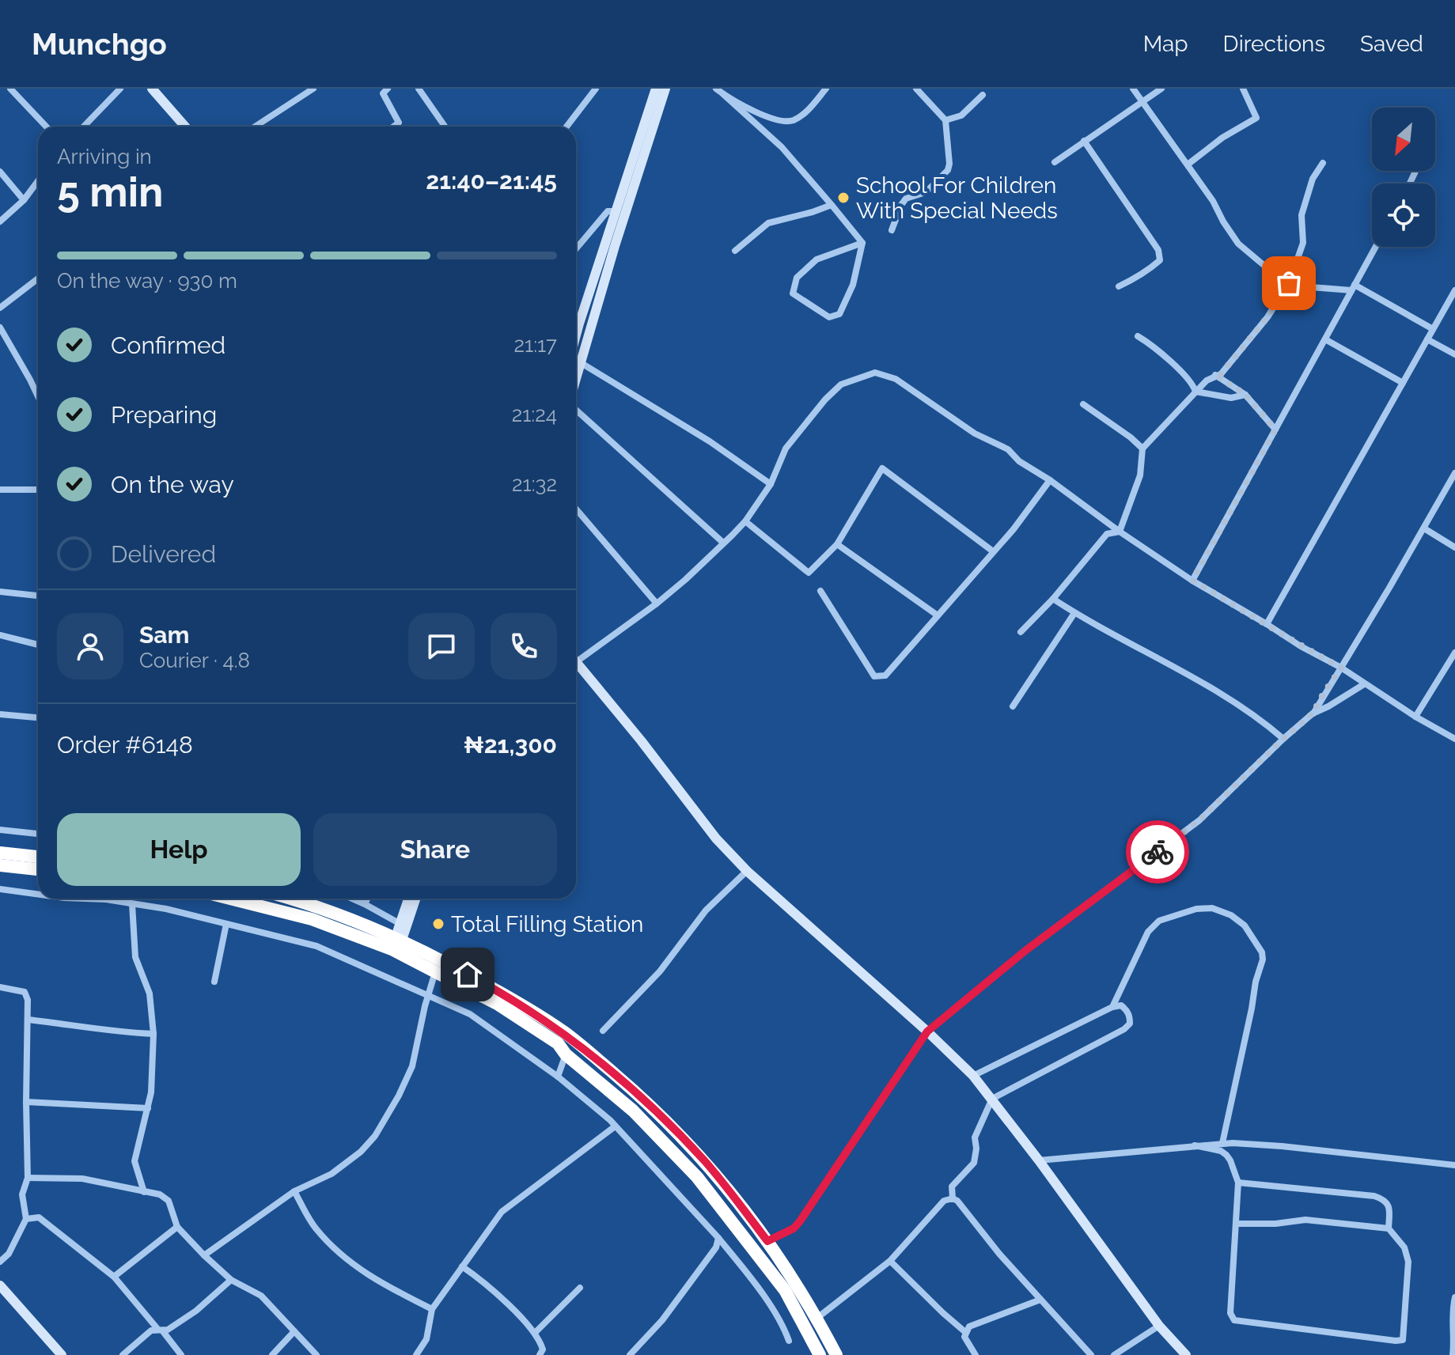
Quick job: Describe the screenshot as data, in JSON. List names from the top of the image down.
{
  "places": ["School For Children With Special Needs", "Total Filling Station"],
  "north": "bottom left",
  "page": {
    "header": "Munchgo",
    "nav": ["Map", "Directions", "Saved"],
    "heading": ["5 min", "Arriving in", "21:40–21:45"],
    "panel": [
      "Sam",
      "Courier · 4.8",
      "Order #6148",
      "₦21,300"
    ],
    "bar": "On the way · 930 m",
    "list": [
      ["Confirmed", "21:17"],
      ["Preparing", "21:24"],
      ["On the way", "21:32"],
      "Delivered"
    ],
    "buttons": ["Help", "Share"]
  }
}
